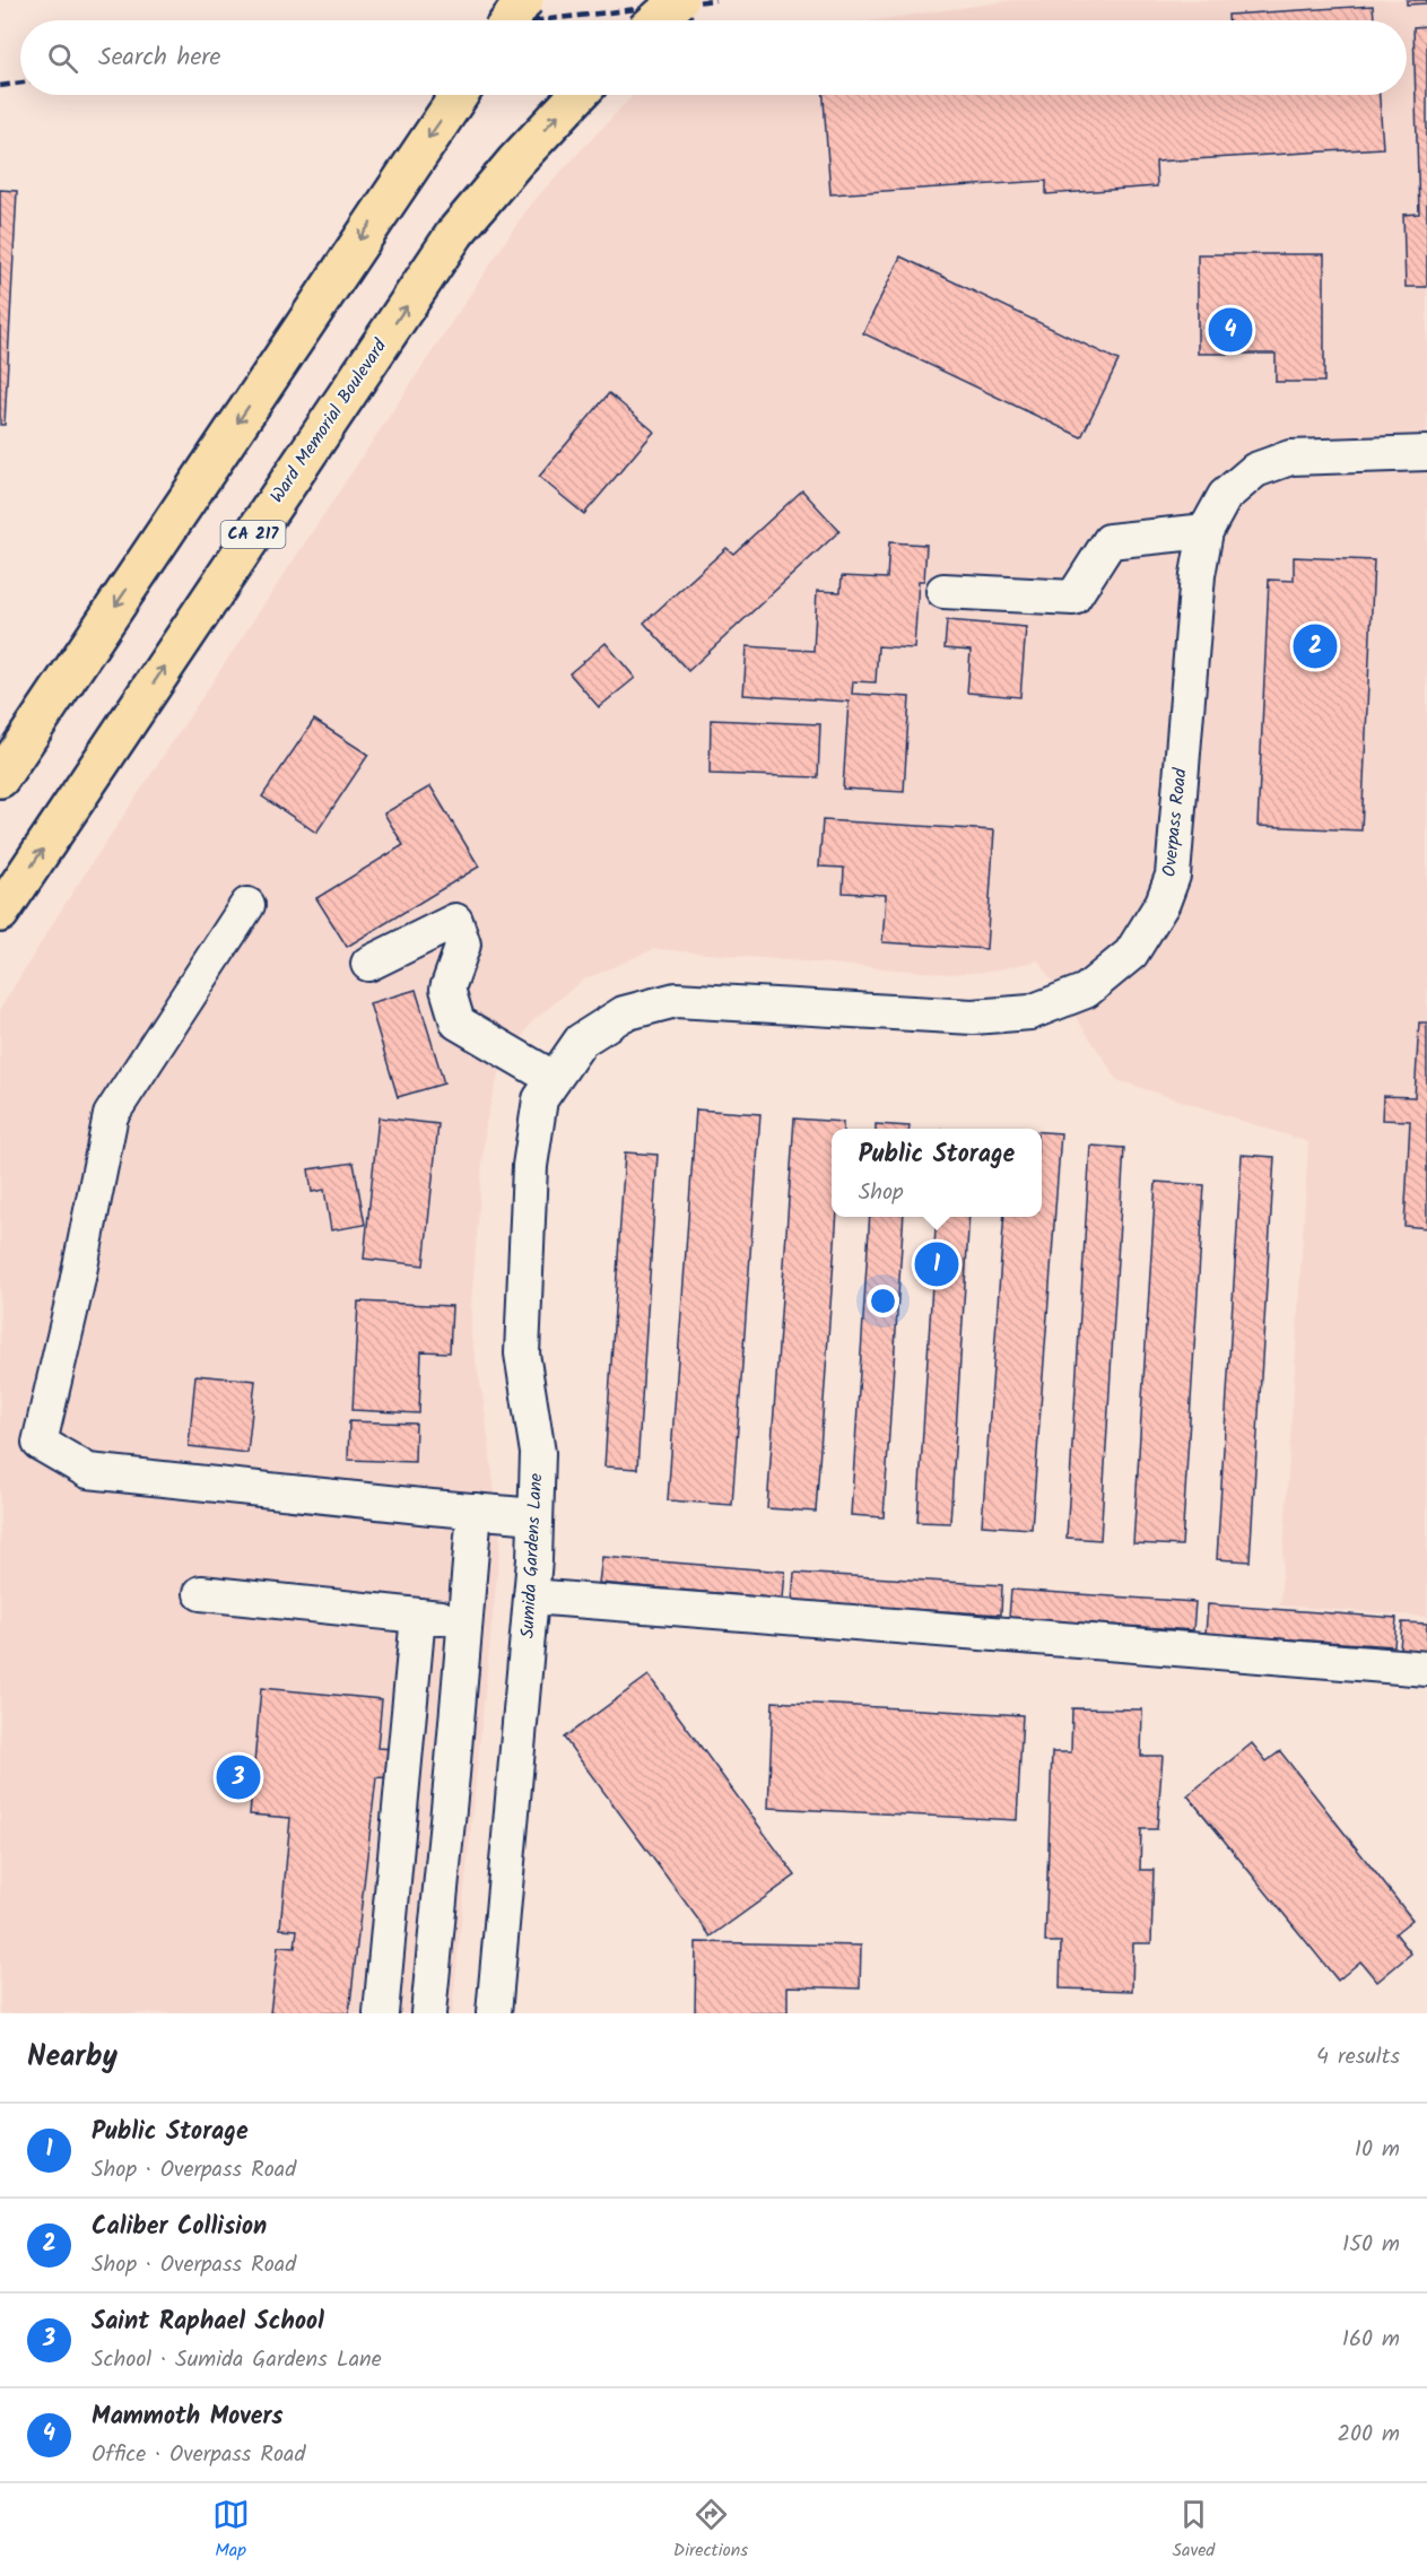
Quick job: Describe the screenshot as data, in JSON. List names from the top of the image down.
{
  "streets": {
    "highway": ["Ward Memorial Boulevard", "CA 217"],
    "street": ["Overpass Road", "Sumida Gardens Lane"]
  },
  "crossings": [
    ["Overpass Road", "Sumida Gardens Lane"]
  ],
  "page": {
    "search": "Search here",
    "pins": [
      "4",
      "2",
      "1",
      "3"
    ],
    "popup": ["Public Storage", "Shop"],
    "heading": ["Nearby", "4 results"],
    "list": [
      {
        "mark": "1",
        "name": "Public Storage",
        "note": "Shop · Overpass Road",
        "value": "10 m"
      },
      {
        "mark": "2",
        "name": "Caliber Collision",
        "note": "Shop · Overpass Road",
        "value": "150 m"
      },
      {
        "mark": "3",
        "name": "Saint Raphael School",
        "note": "School · Sumida Gardens Lane",
        "value": "160 m"
      },
      {
        "mark": "4",
        "name": "Mammoth Movers",
        "note": "Office · Overpass Road",
        "value": "200 m"
      }
    ],
    "nav": ["Map", "Directions", "Saved"]
  }
}
